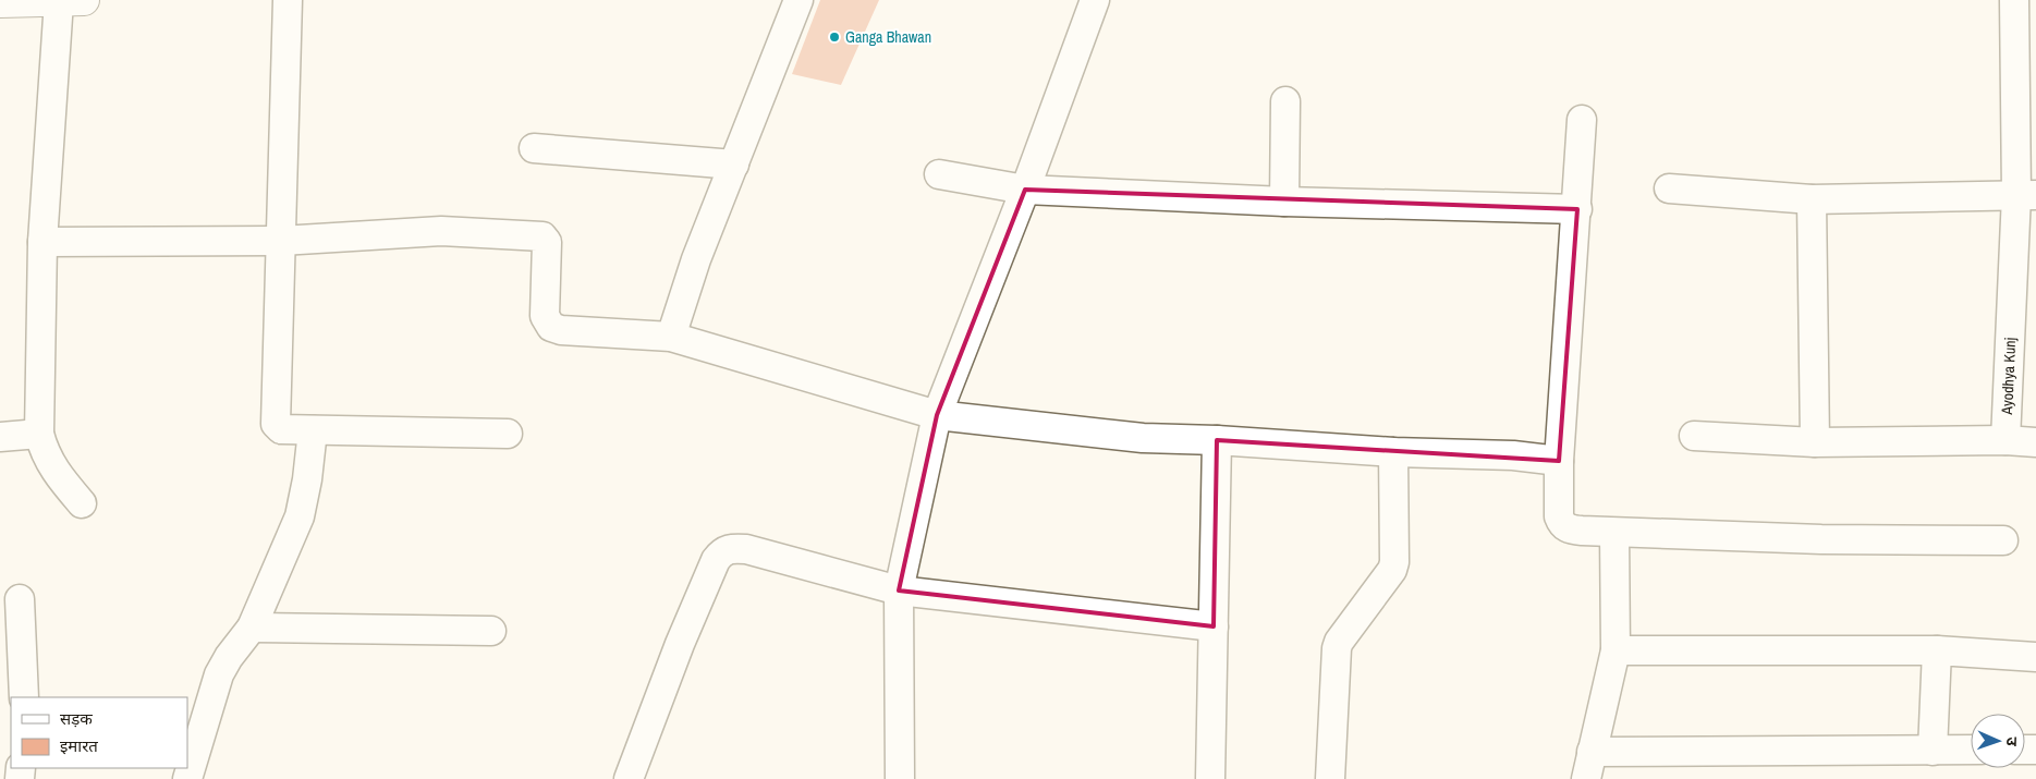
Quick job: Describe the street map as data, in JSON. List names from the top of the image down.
{
  "streets": {
    "street": ["Ayodhya Kunj"]
  },
  "places": ["Ganga Bhawan"],
  "legend": ["सड़क", "इमारत"],
  "north": "right"
}
